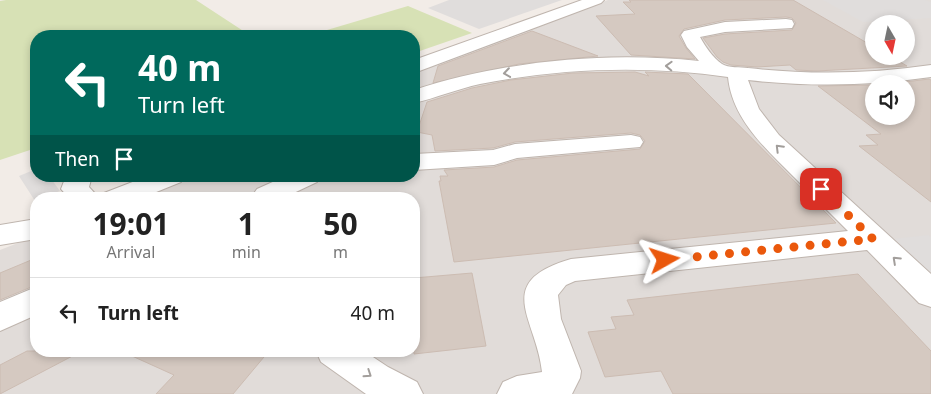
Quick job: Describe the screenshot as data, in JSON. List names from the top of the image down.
{
  "north": "bottom",
  "page": {
    "turn": ["40 m", "Turn left"],
    "then": "Then",
    "eta": [
      "19:01",
      "Arrival",
      "1",
      "min",
      "50",
      "m"
    ],
    "list": [
      {
        "name": "Turn left",
        "value": "40 m"
      }
    ]
  }
}
